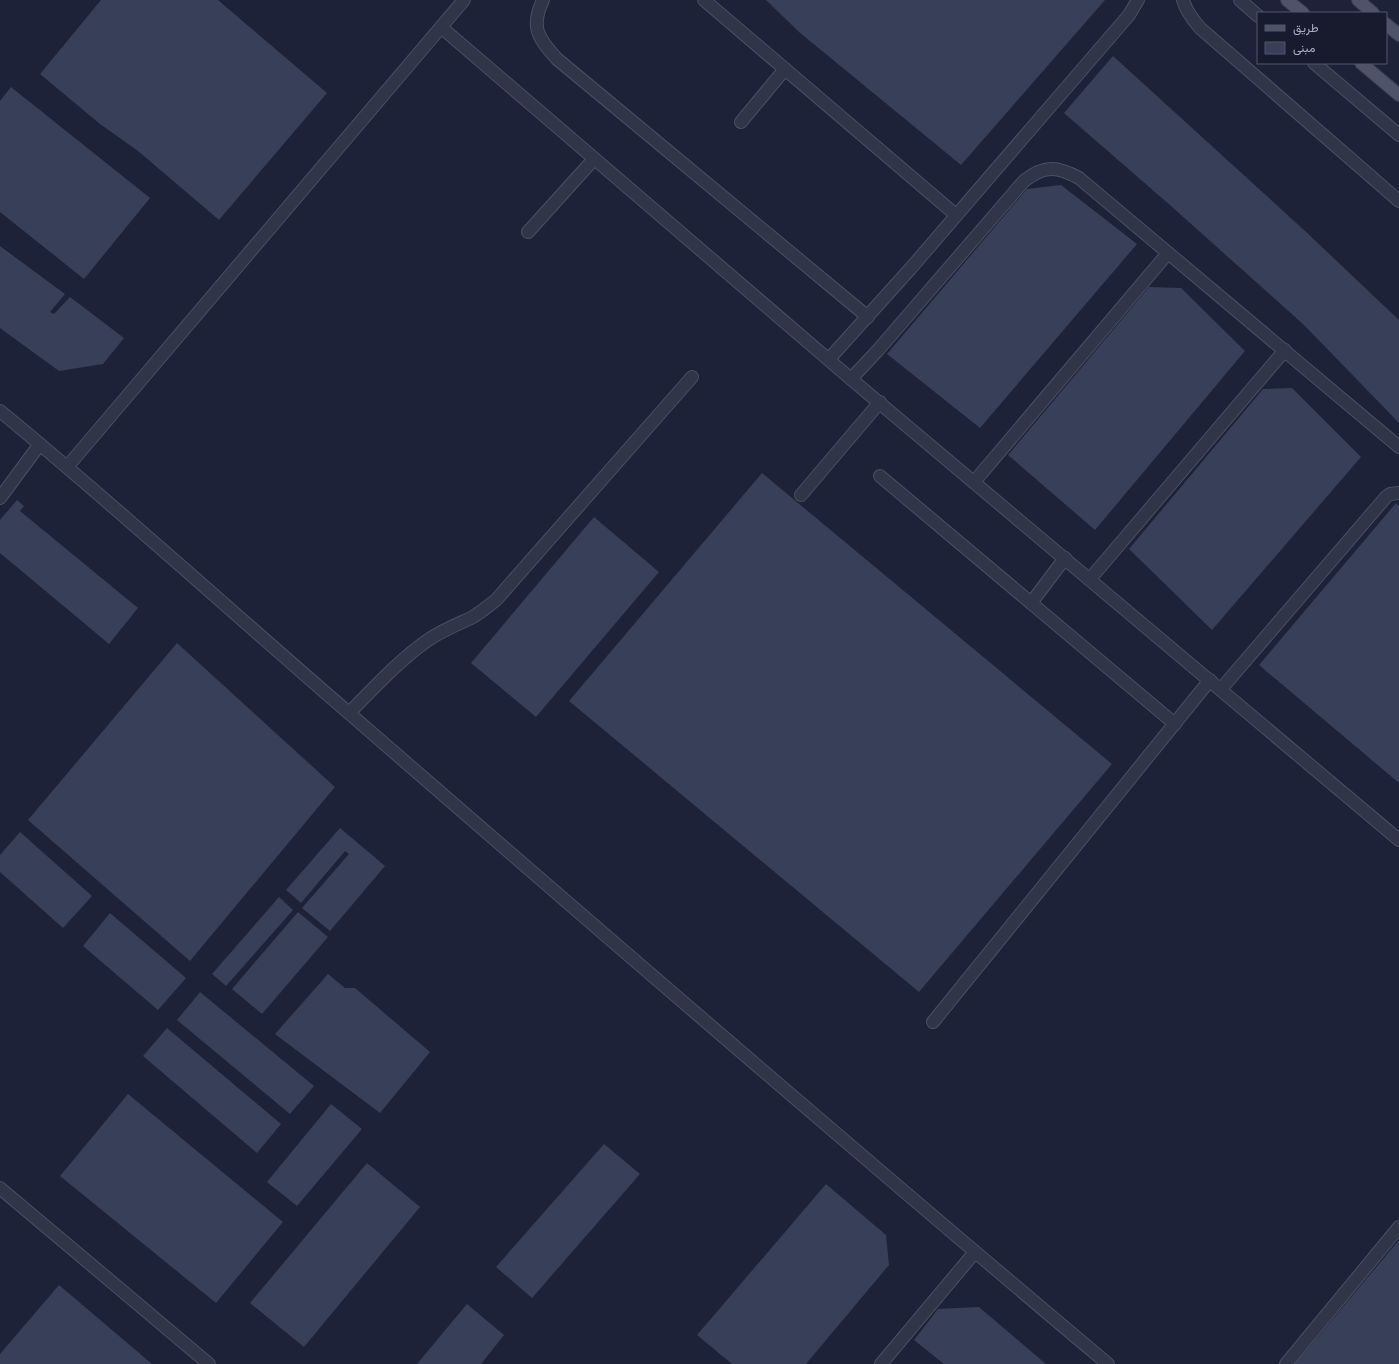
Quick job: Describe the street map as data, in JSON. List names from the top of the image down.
{
  "legend": ["طريق", "مبنى"]
}
